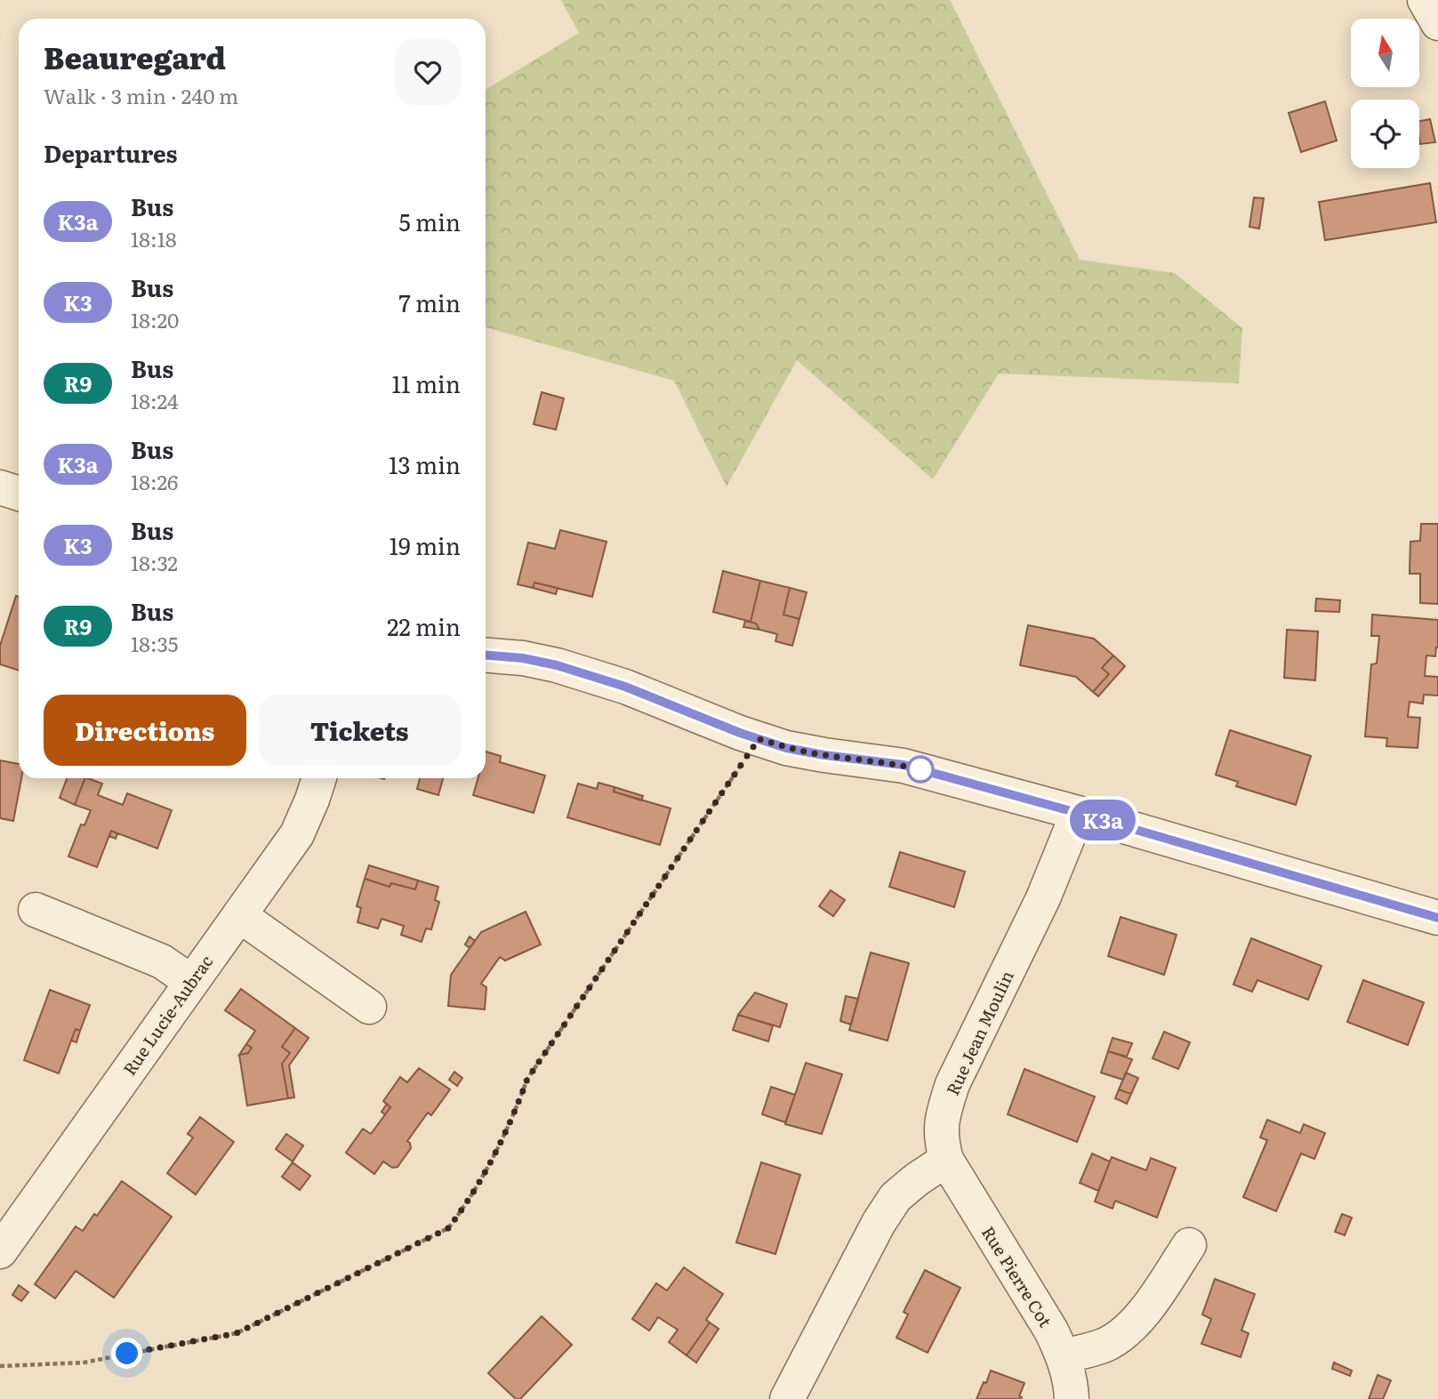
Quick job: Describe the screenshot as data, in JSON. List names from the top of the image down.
{
  "streets": {
    "street": ["Rue Lucie-Aubrac", "Rue Jean Moulin", "Rue Pierre Cot"]
  },
  "crossings": [
    ["Rue Jean Moulin", "Rue Pierre Cot"]
  ],
  "lines": ["bus line K3a"],
  "north": "top",
  "page": {
    "on_map": "K3a",
    "heading": [
      ["Beauregard", "Walk · 3 min · 240 m"],
      "Departures"
    ],
    "list": [
      {
        "mark": "K3a",
        "name": "Bus",
        "note": "18:18",
        "value": "5 min"
      },
      {
        "mark": "K3",
        "name": "Bus",
        "note": "18:20",
        "value": "7 min"
      },
      {
        "mark": "R9",
        "name": "Bus",
        "note": "18:24",
        "value": "11 min"
      },
      {
        "mark": "K3a",
        "name": "Bus",
        "note": "18:26",
        "value": "13 min"
      },
      {
        "mark": "K3",
        "name": "Bus",
        "note": "18:32",
        "value": "19 min"
      },
      {
        "mark": "R9",
        "name": "Bus",
        "note": "18:35",
        "value": "22 min"
      }
    ],
    "buttons": ["Directions", "Tickets"]
  }
}
